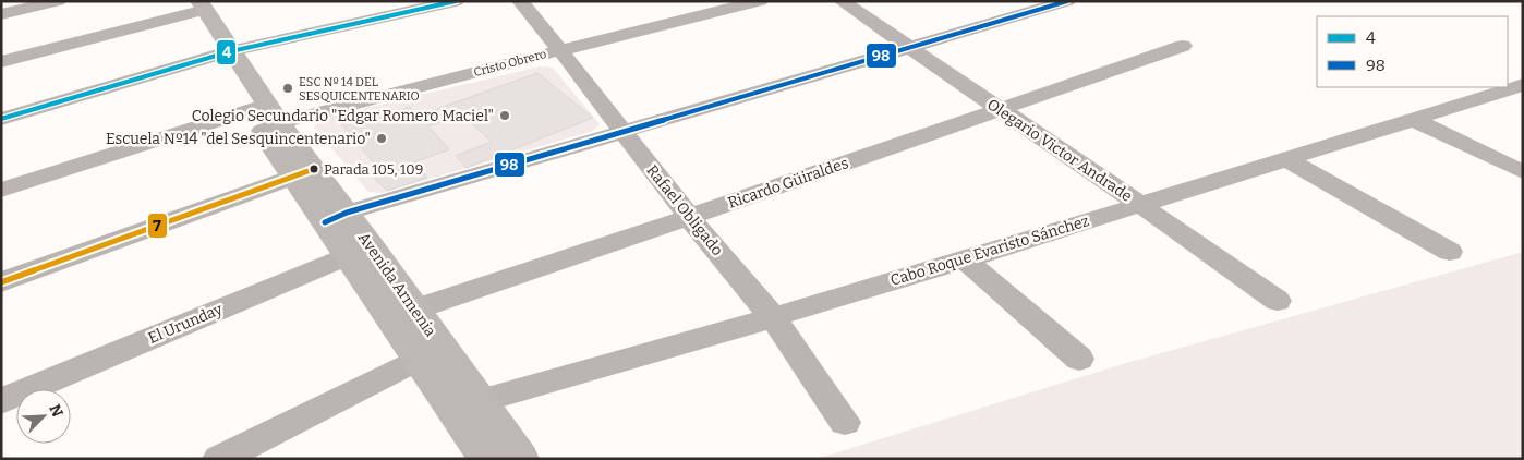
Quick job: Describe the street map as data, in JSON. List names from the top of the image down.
{
  "streets": {
    "main road": ["Avenida Armenia"],
    "street": [
      "Cristo Obrero",
      "Olegario Victor Andrade",
      "Ricardo Güiraldes",
      "Rafael Obligado",
      "Cabo Roque Evaristo Sánchez",
      "El Urunday"
    ]
  },
  "crossings": [
    ["Cristo Obrero", "Rafael Obligado"],
    ["Cristo Obrero", "Avenida Armenia"],
    ["Olegario Victor Andrade", "Ricardo Güiraldes"],
    ["Olegario Victor Andrade", "Cabo Roque Evaristo Sánchez"],
    ["Ricardo Güiraldes", "Rafael Obligado"],
    ["Ricardo Güiraldes", "Avenida Armenia"],
    ["Rafael Obligado", "Cabo Roque Evaristo Sánchez"],
    ["Cabo Roque Evaristo Sánchez", "Avenida Armenia"],
    ["Avenida Armenia", "El Urunday"]
  ],
  "places": [
    "ESC Nº 14 DEL SESQUICENTENARIO",
    "Colegio Secundario \"Edgar Romero Maciel\"",
    "Escuela Nº14 \"del Sesquincentenario\"",
    "Parada 105, 109"
  ],
  "lines": ["transit line 4", "transit line 98", "transit line 7"],
  "legend": ["4", "98"],
  "north": "top right"
}
